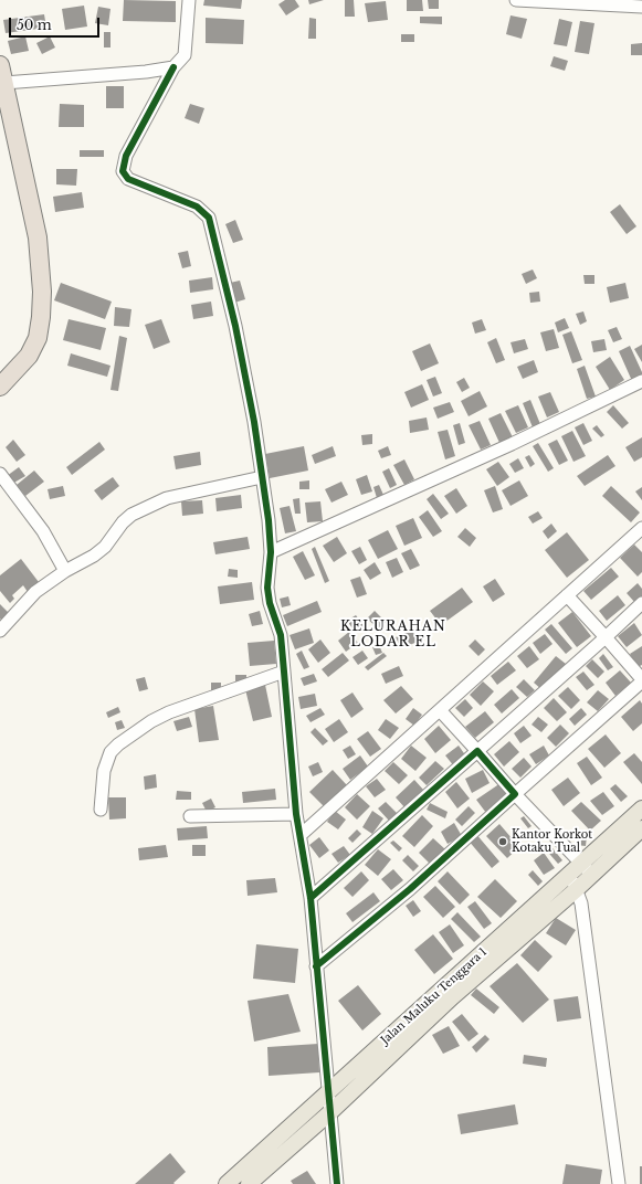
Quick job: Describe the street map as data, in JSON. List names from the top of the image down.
{
  "streets": {
    "main road": ["Jalan Maluku Tenggara 1"]
  },
  "districts": ["KELURAHAN LODAR EL"],
  "places": ["Kantor Korkot Kotaku Tual"],
  "scale_bar": "50 m"
}
